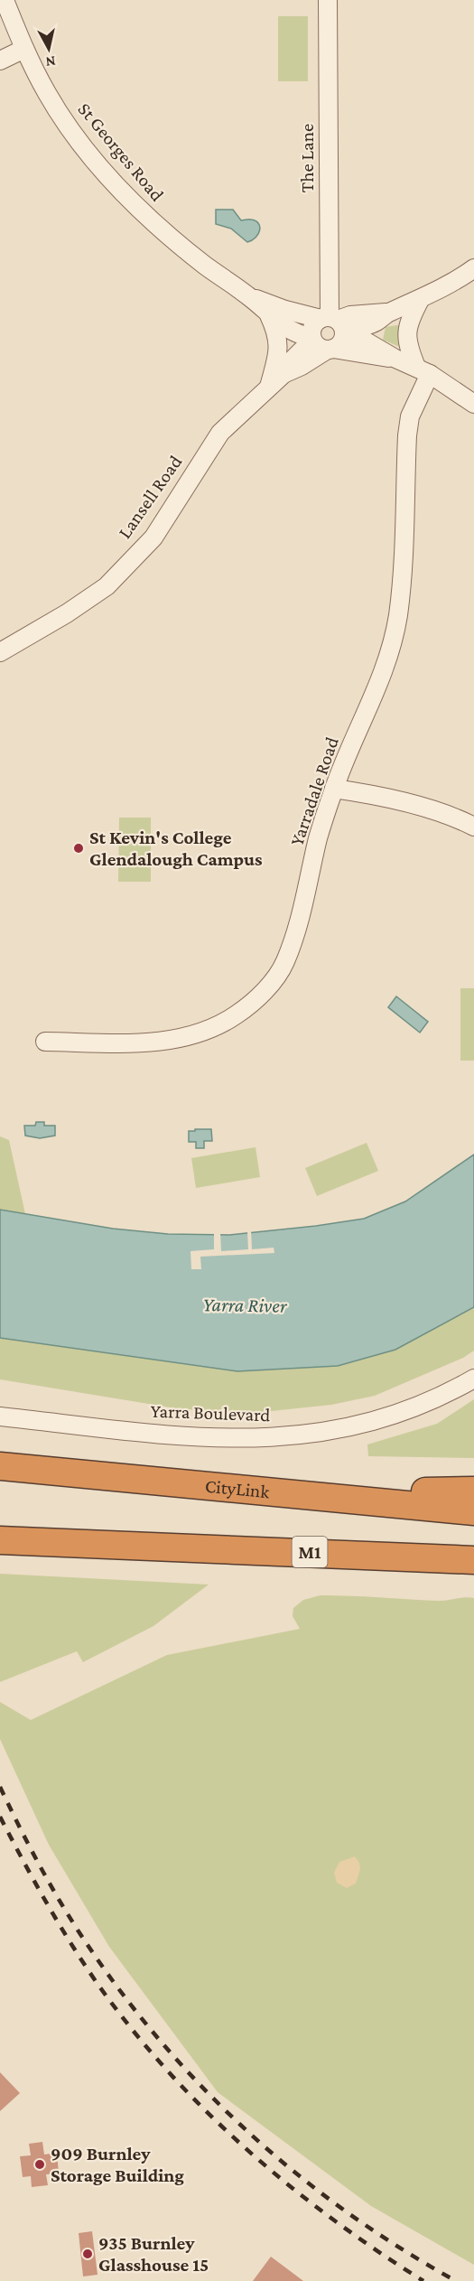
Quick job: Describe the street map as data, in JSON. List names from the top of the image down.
{
  "streets": {
    "highway": ["CityLink", "M1"],
    "street": [
      "St Georges Road",
      "The Lane",
      "Lansell Road",
      "Yarradale Road",
      "Yarra Boulevard"
    ]
  },
  "crossings": [
    ["St Georges Road", "The Lane"],
    ["St Georges Road", "Lansell Road"],
    ["St Georges Road", "Yarradale Road"]
  ],
  "water": ["Yarra River"],
  "places": ["St Kevin's College Glendalough Campus", "909 Burnley Storage Building", "935 Burnley Glasshouse 15"],
  "north": "bottom"
}
